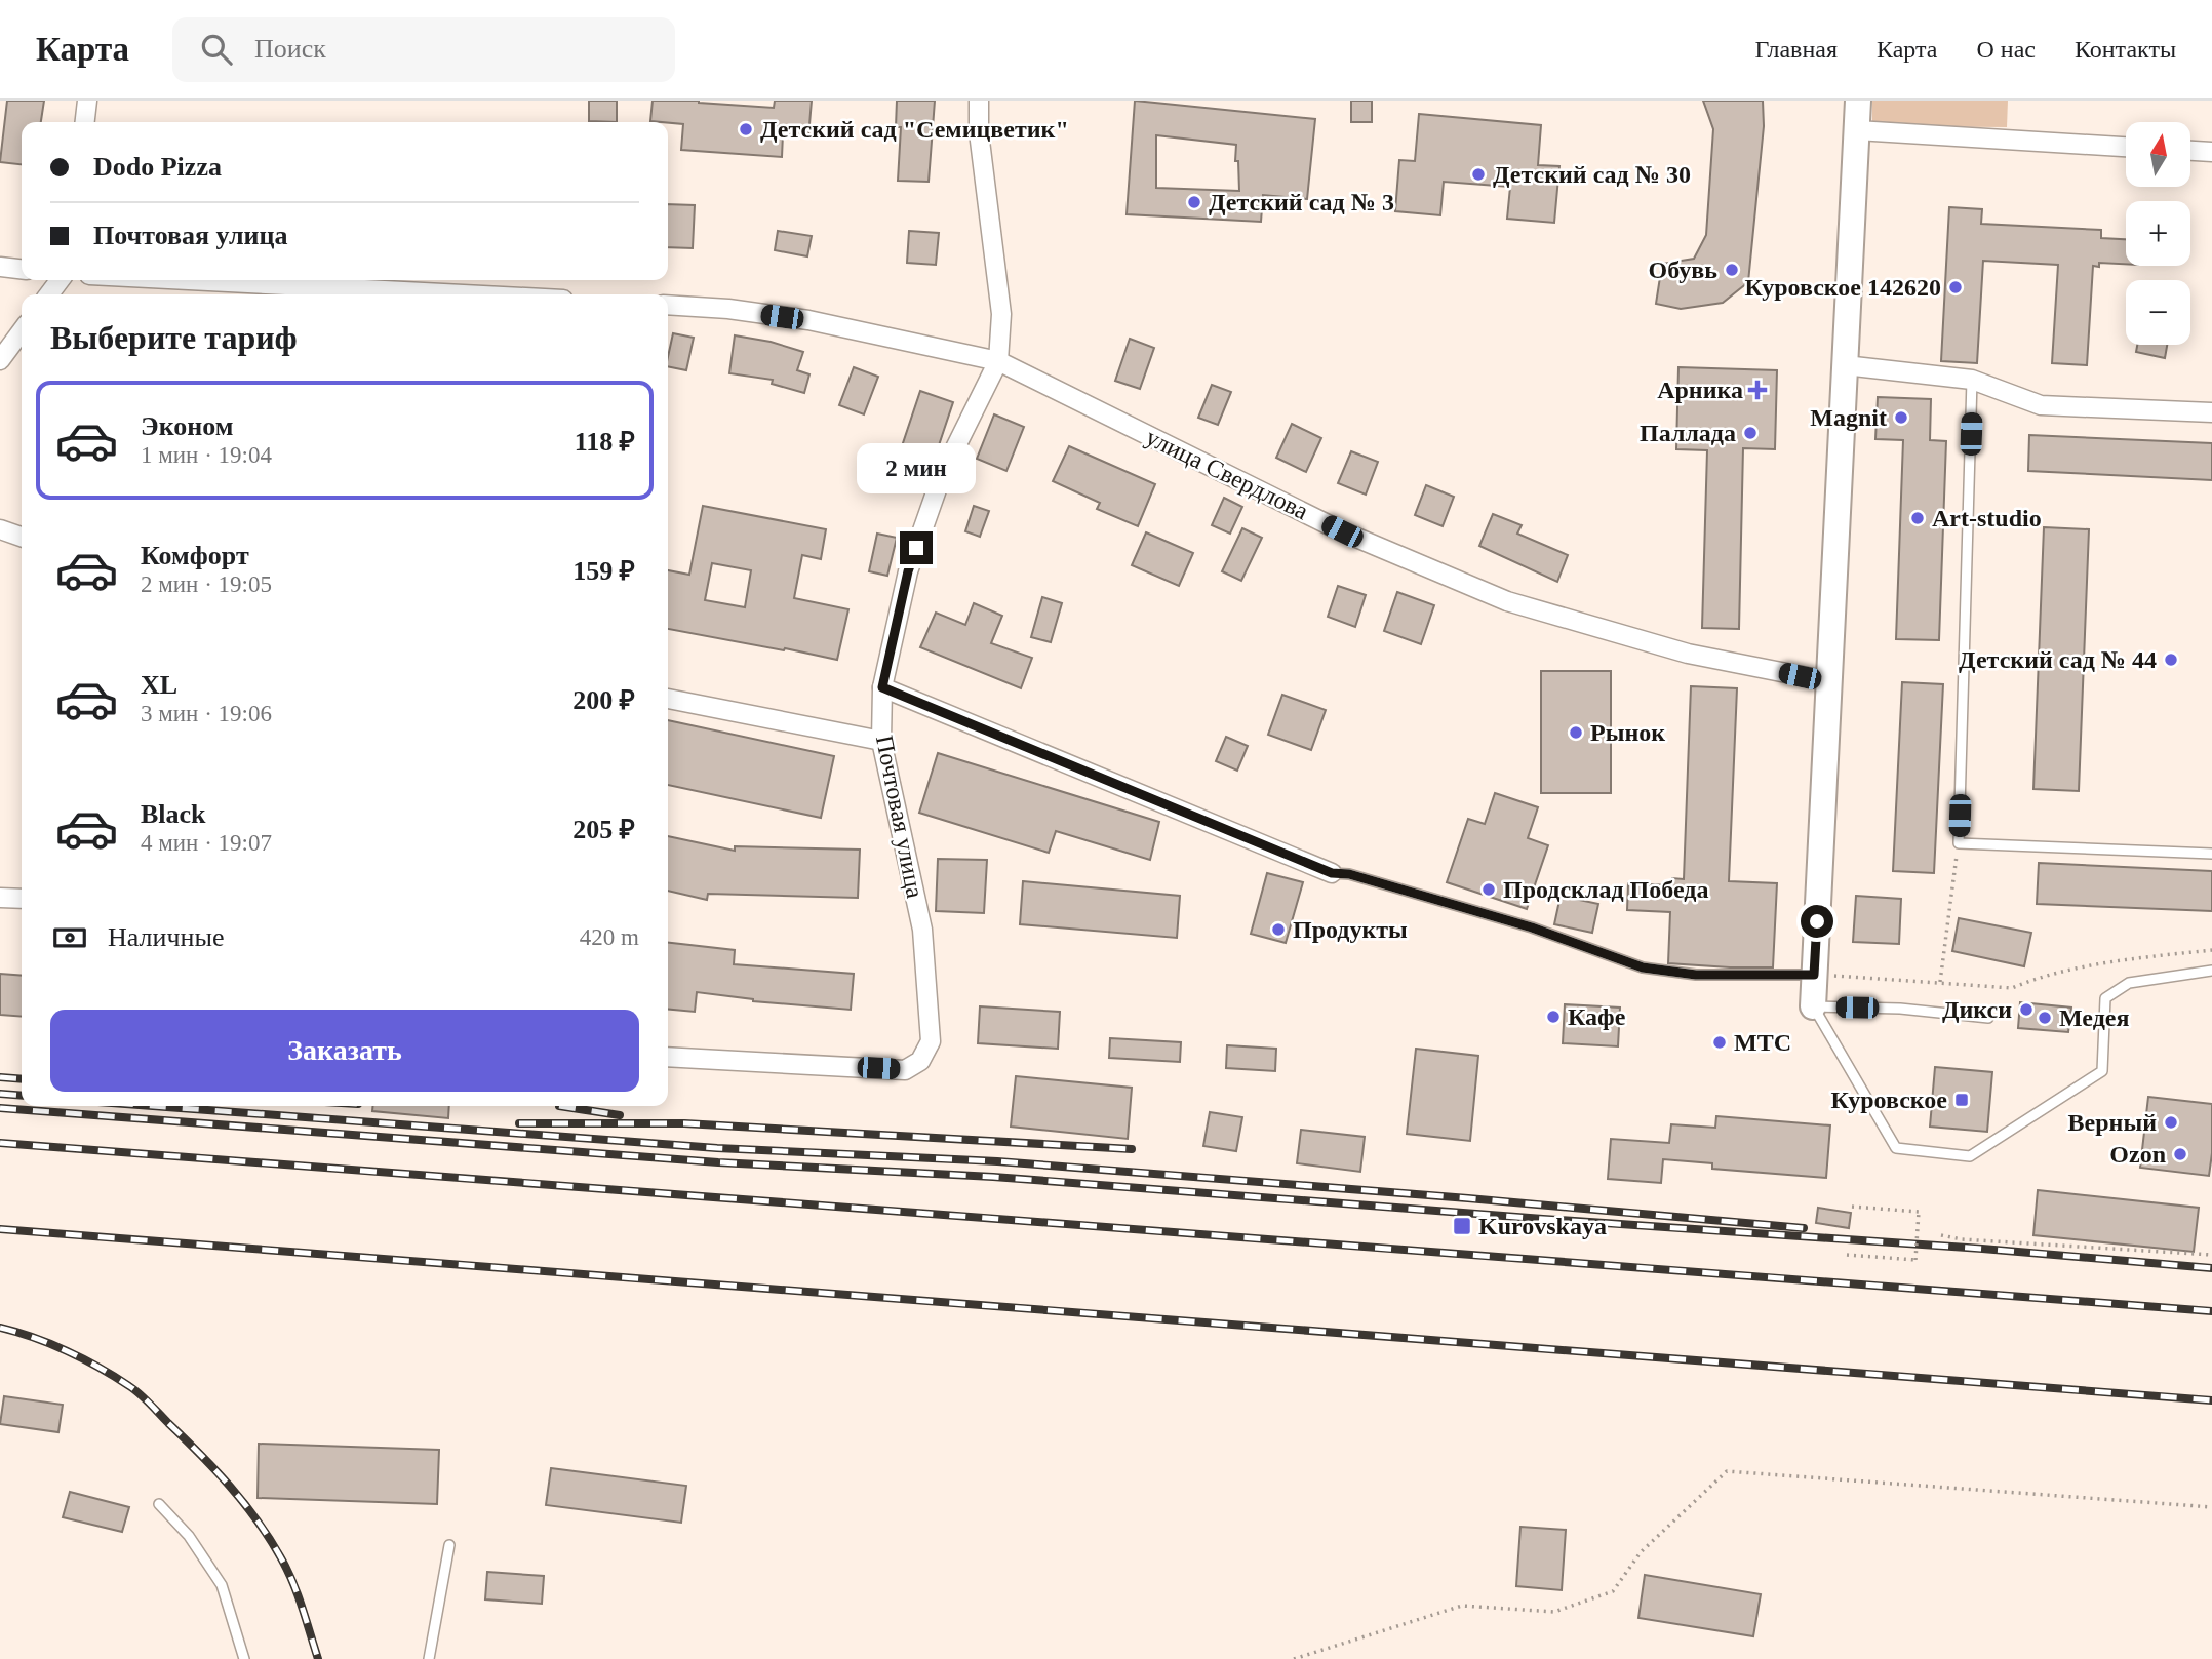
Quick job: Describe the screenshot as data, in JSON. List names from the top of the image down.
{
  "streets": {
    "street": ["улица Свердлова", "Почтовая улица"]
  },
  "crossings": [
    ["улица Свердлова", "Почтовая улица"]
  ],
  "places": {
    "other": [
      "Детский сад \"Семицветик\"",
      "Детский сад № 30",
      "Детский сад № 3",
      "Обувь",
      "Куровское 142620",
      "Magnit",
      "Паллада",
      "Art-studio",
      "Детский сад № 44",
      "Рынок",
      "Продсклад Победа",
      "Продукты",
      "Дикси",
      "Кафе",
      "Медея",
      "МТС",
      "Верный",
      "Ozon"
    ],
    "health": ["Арника"],
    "transit": ["Куровское", "Kurovskaya"]
  },
  "north": "top",
  "page": {
    "header": "Карта",
    "search": "Поиск",
    "nav": [
      "Главная",
      "Карта",
      "О нас",
      "Контакты"
    ],
    "map_buttons": ["+", "−"],
    "banner": ["Dodo Pizza", "Почтовая улица"],
    "heading": "Выберите тариф",
    "list": [
      {
        "name": "Эконом",
        "note": "1 мин · 19:04",
        "value": "118 ₽"
      },
      {
        "name": "Комфорт",
        "note": "2 мин · 19:05",
        "value": "159 ₽"
      },
      {
        "name": "XL",
        "note": "3 мин · 19:06",
        "value": "200 ₽"
      },
      {
        "name": "Black",
        "note": "4 мин · 19:07",
        "value": "205 ₽"
      }
    ],
    "bubble": "2 мин",
    "pay": ["Наличные", "420 m"],
    "buttons": "Заказать"
  }
}
